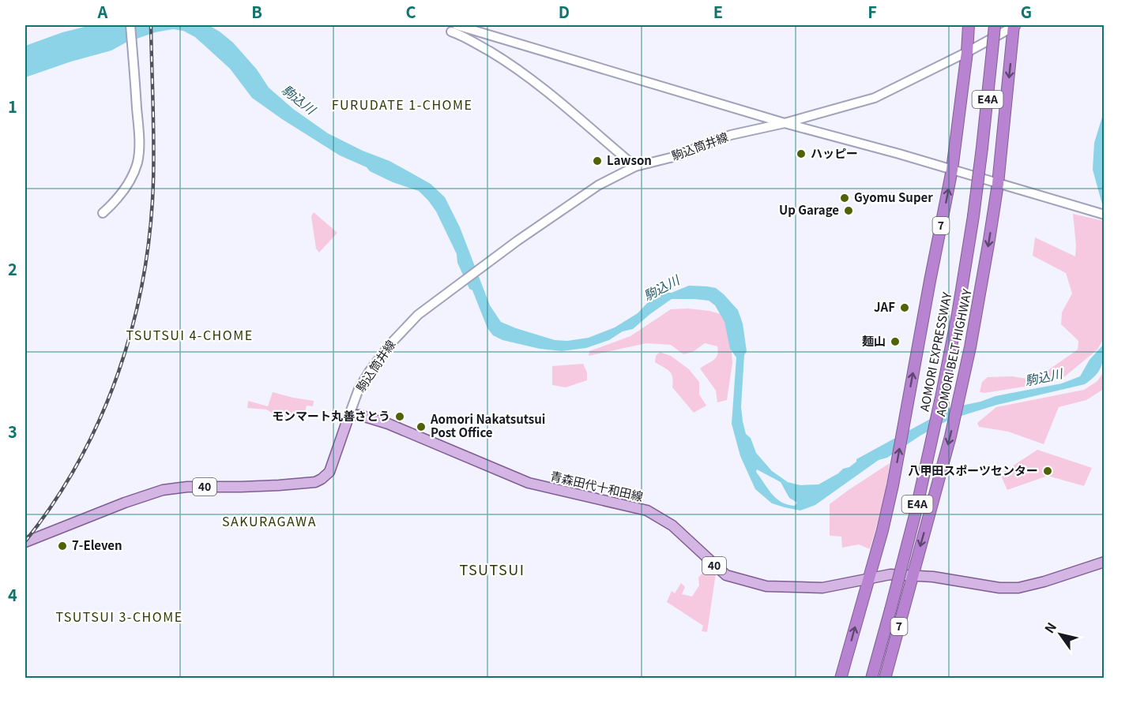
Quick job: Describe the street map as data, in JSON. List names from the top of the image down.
{
  "streets": {
    "highway": [
      "E4A",
      "7",
      "AOMORI EXPRESSWAY",
      "AOMORI BELT HIGHWAY"
    ],
    "main road": ["40", "青森田代十和田線"],
    "street": ["駒込筒井線"]
  },
  "crossings": [
    ["駒込筒井線", "7"],
    ["駒込筒井線", "AOMORI BELT HIGHWAY"],
    ["駒込筒井線", "40"],
    ["駒込筒井線", "青森田代十和田線"],
    ["7", "青森田代十和田線"],
    ["AOMORI BELT HIGHWAY", "青森田代十和田線"],
    ["40", "青森田代十和田線"]
  ],
  "districts": [
    "FURUDATE 1-CHOME",
    "TSUTSUI 4-CHOME",
    "SAKURAGAWA",
    "TSUTSUI",
    "TSUTSUI 3-CHOME"
  ],
  "water": ["駒込川"],
  "places": [
    "ハッピー",
    "Lawson",
    "Gyomu Super",
    "Up Garage",
    "JAF",
    "麺山",
    "モンマート丸善さとう",
    "Aomori Nakatsutsui Post Office",
    "八甲田スポーツセンター",
    "7-Eleven"
  ],
  "north": "top left",
  "grid": {
    "columns": [
      "A",
      "B",
      "C",
      "D",
      "E",
      "F",
      "G"
    ],
    "rows": [
      "1",
      "2",
      "3",
      "4"
    ]
  }
}
